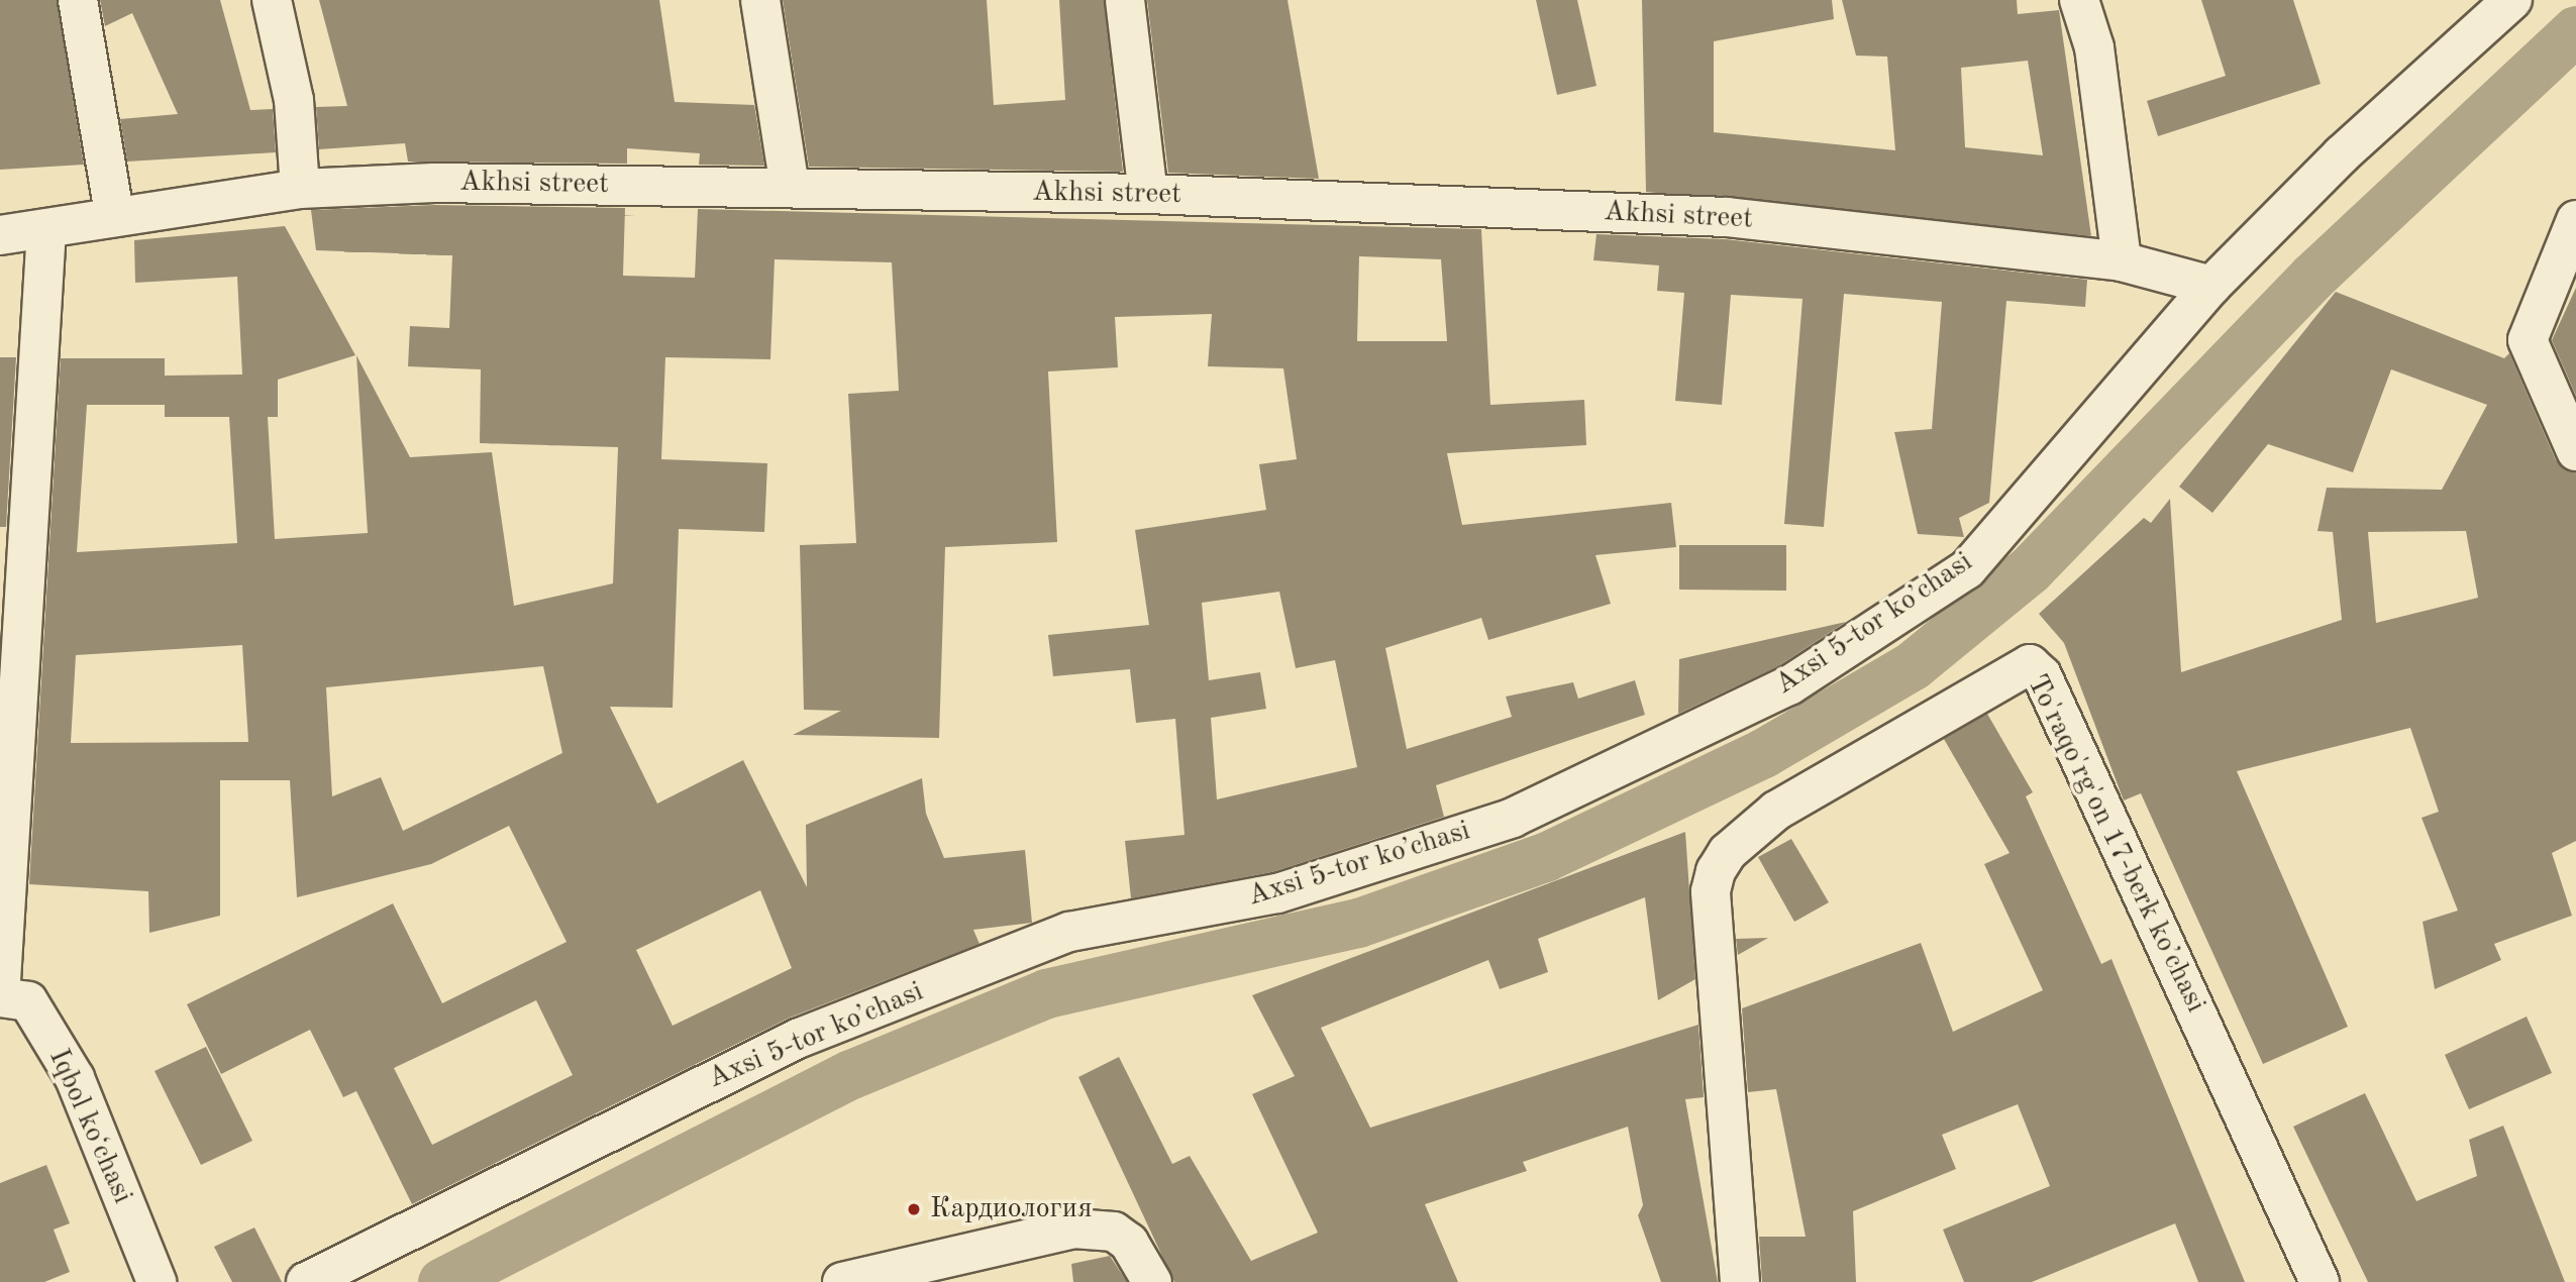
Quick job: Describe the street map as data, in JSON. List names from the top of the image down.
{
  "streets": {
    "street": [
      "Akhsi street",
      "Аxsi 5-tor koʼchasi",
      "To'raqo'rg'on 17-berk koʼchasi",
      "Iqbol koʻchasi"
    ]
  },
  "crossings": [
    ["Akhsi street", "Аxsi 5-tor koʼchasi"]
  ],
  "places": ["Кардиология"]
}
